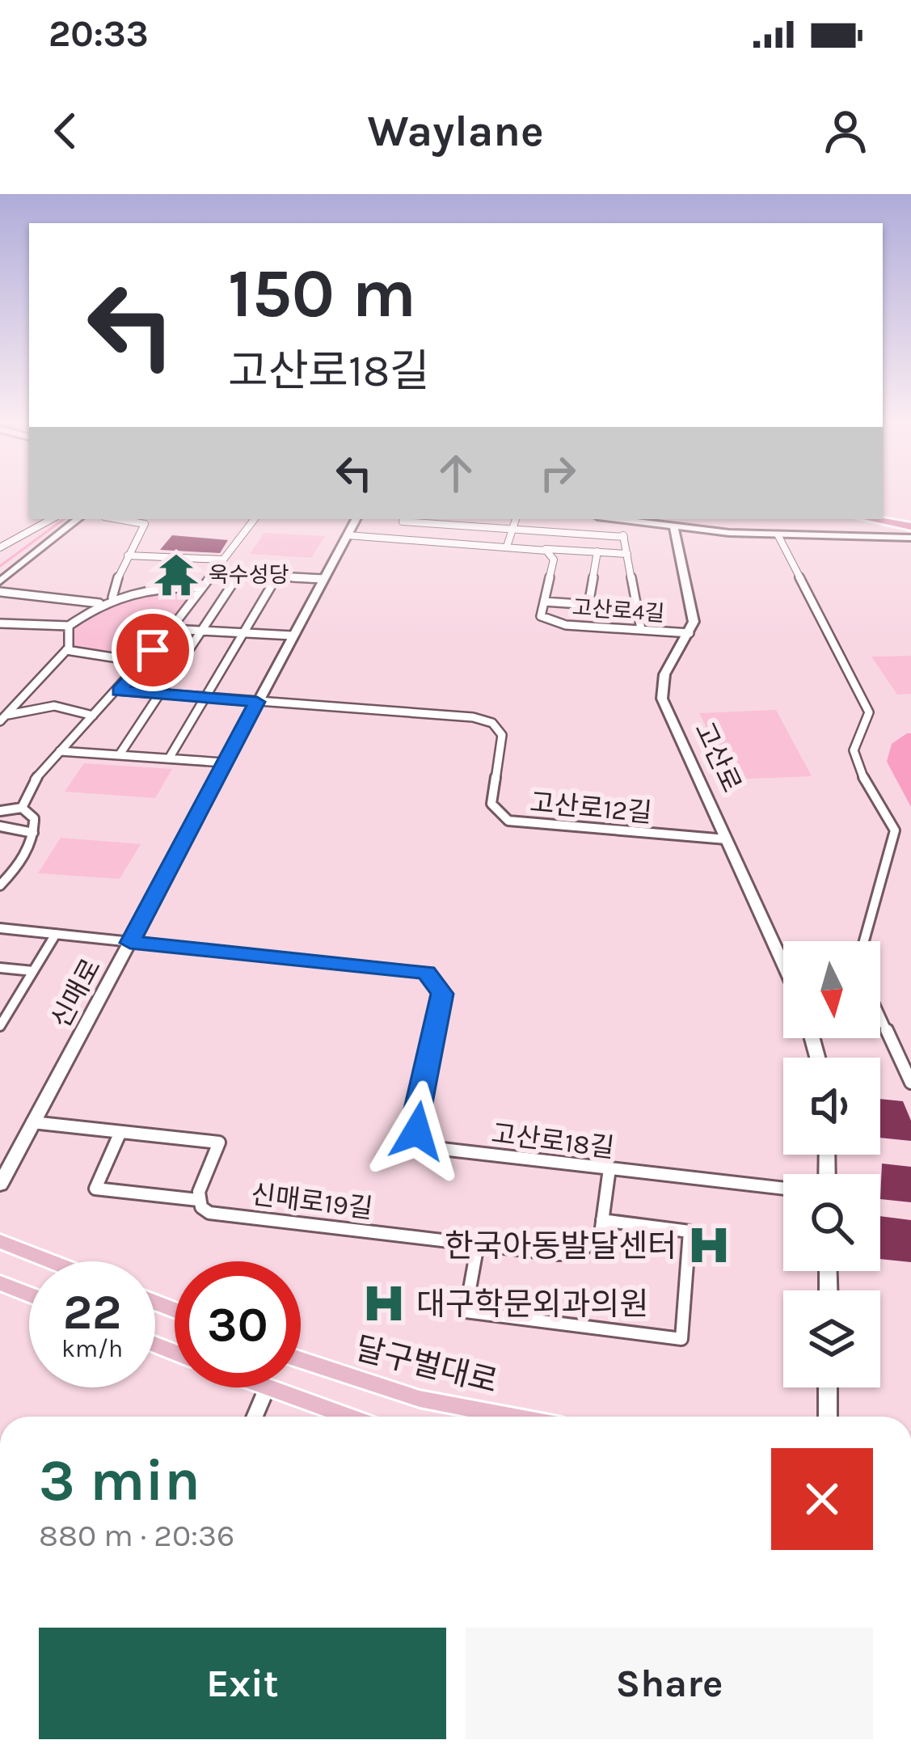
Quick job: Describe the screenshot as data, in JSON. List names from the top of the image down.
{
  "streets": {
    "main road": ["고산로", "신매로", "달구벌대로"],
    "street": [
      "고산로4길",
      "고산로12길",
      "고산로18길",
      "신매로19길"
    ]
  },
  "crossings": [
    ["고산로4길", "고산로"],
    ["고산로", "고산로12길"],
    ["고산로12길", "신매로"],
    ["신매로", "고산로18길"]
  ],
  "places": {
    "temple": ["욱수성당"],
    "hospital": ["한국아동발달센터", "대구학문외과의원"]
  },
  "north": "bottom",
  "page": {
    "status": "20:33",
    "header": "Waylane",
    "turn": ["150 m", "고산로18길"],
    "speed": "22 km/h",
    "limit": "30",
    "heading": ["3 min", "880 m · 20:36"],
    "buttons": ["Exit", "Share"]
  }
}
